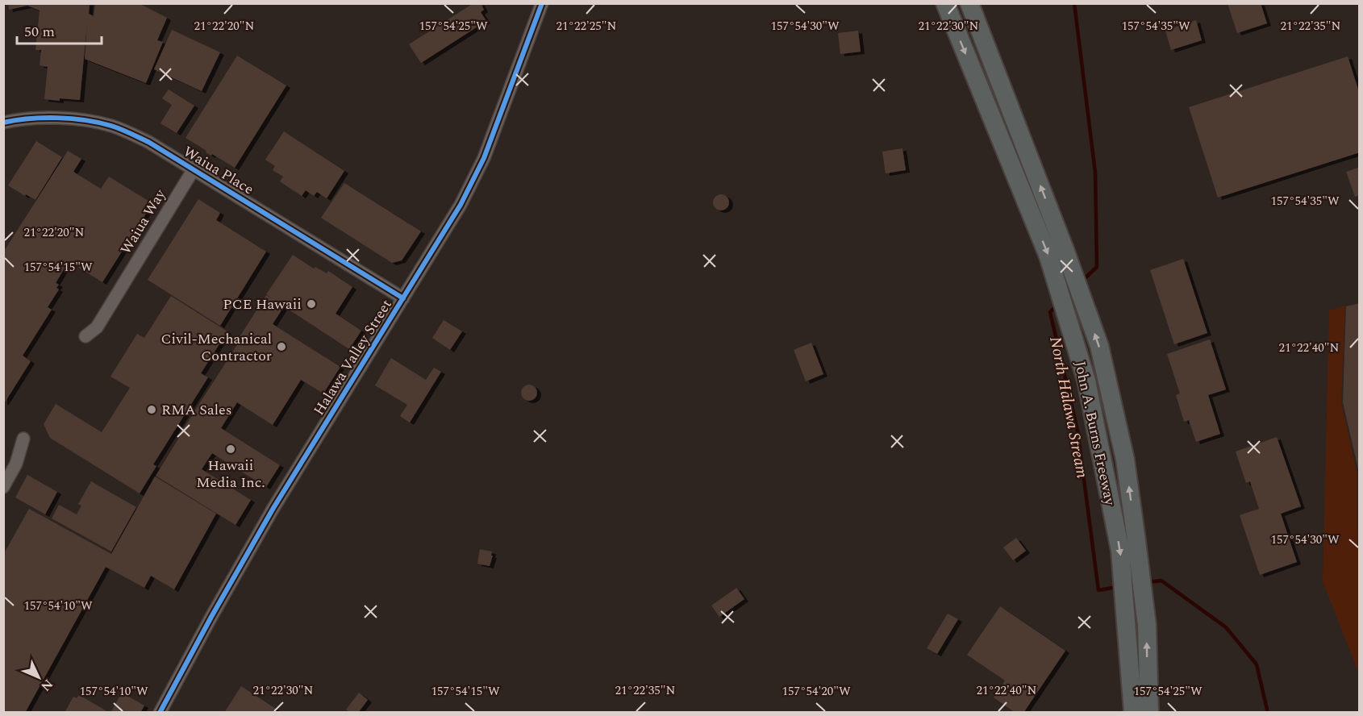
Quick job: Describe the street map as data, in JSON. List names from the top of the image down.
{
  "streets": {
    "highway": ["John A. Burns Freeway"],
    "street": ["Waiua Place", "Waiua Way", "Halawa Valley Street"]
  },
  "crossings": [
    ["Waiua Place", "Waiua Way"],
    ["Waiua Place", "Halawa Valley Street"]
  ],
  "water": ["North Hālawa Stream"],
  "places": [
    "PCE Hawaii",
    "Civil-Mechanical Contractor",
    "RMA Sales",
    "Hawaii Media Inc."
  ],
  "scale_bar": "50 m",
  "north": "bottom right",
  "coordinates": [
    "157°54'25\"W",
    "157°54'30\"W",
    "157°54'35\"W",
    "21°22'30\"N",
    "21°22'35\"N",
    "21°22'20\"N",
    "21°22'25\"N",
    "157°54'15\"W",
    "21°22'40\"N",
    "157°54'10\"W",
    "157°54'20\"W"
  ]
}
